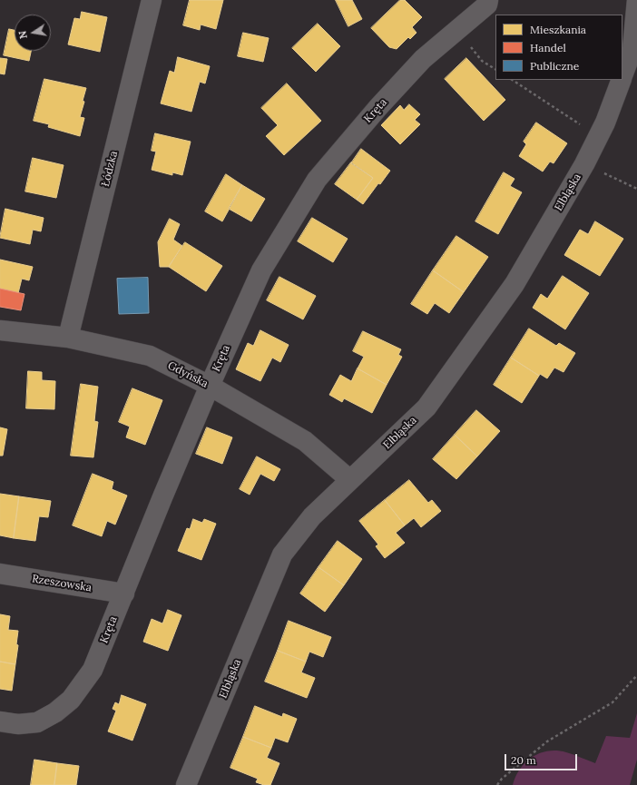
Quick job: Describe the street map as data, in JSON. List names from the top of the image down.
{
  "streets": {
    "street": [
      "Kręta",
      "Łódzka",
      "Elbląska",
      "Gdyńska",
      "Rzeszowska"
    ]
  },
  "crossings": [
    ["Kręta", "Gdyńska"],
    ["Kręta", "Rzeszowska"],
    ["Łódzka", "Gdyńska"],
    ["Elbląska", "Gdyńska"]
  ],
  "legend": ["Mieszkania", "Handel", "Publiczne"],
  "scale_bar": "20 m",
  "north": "left"
}
